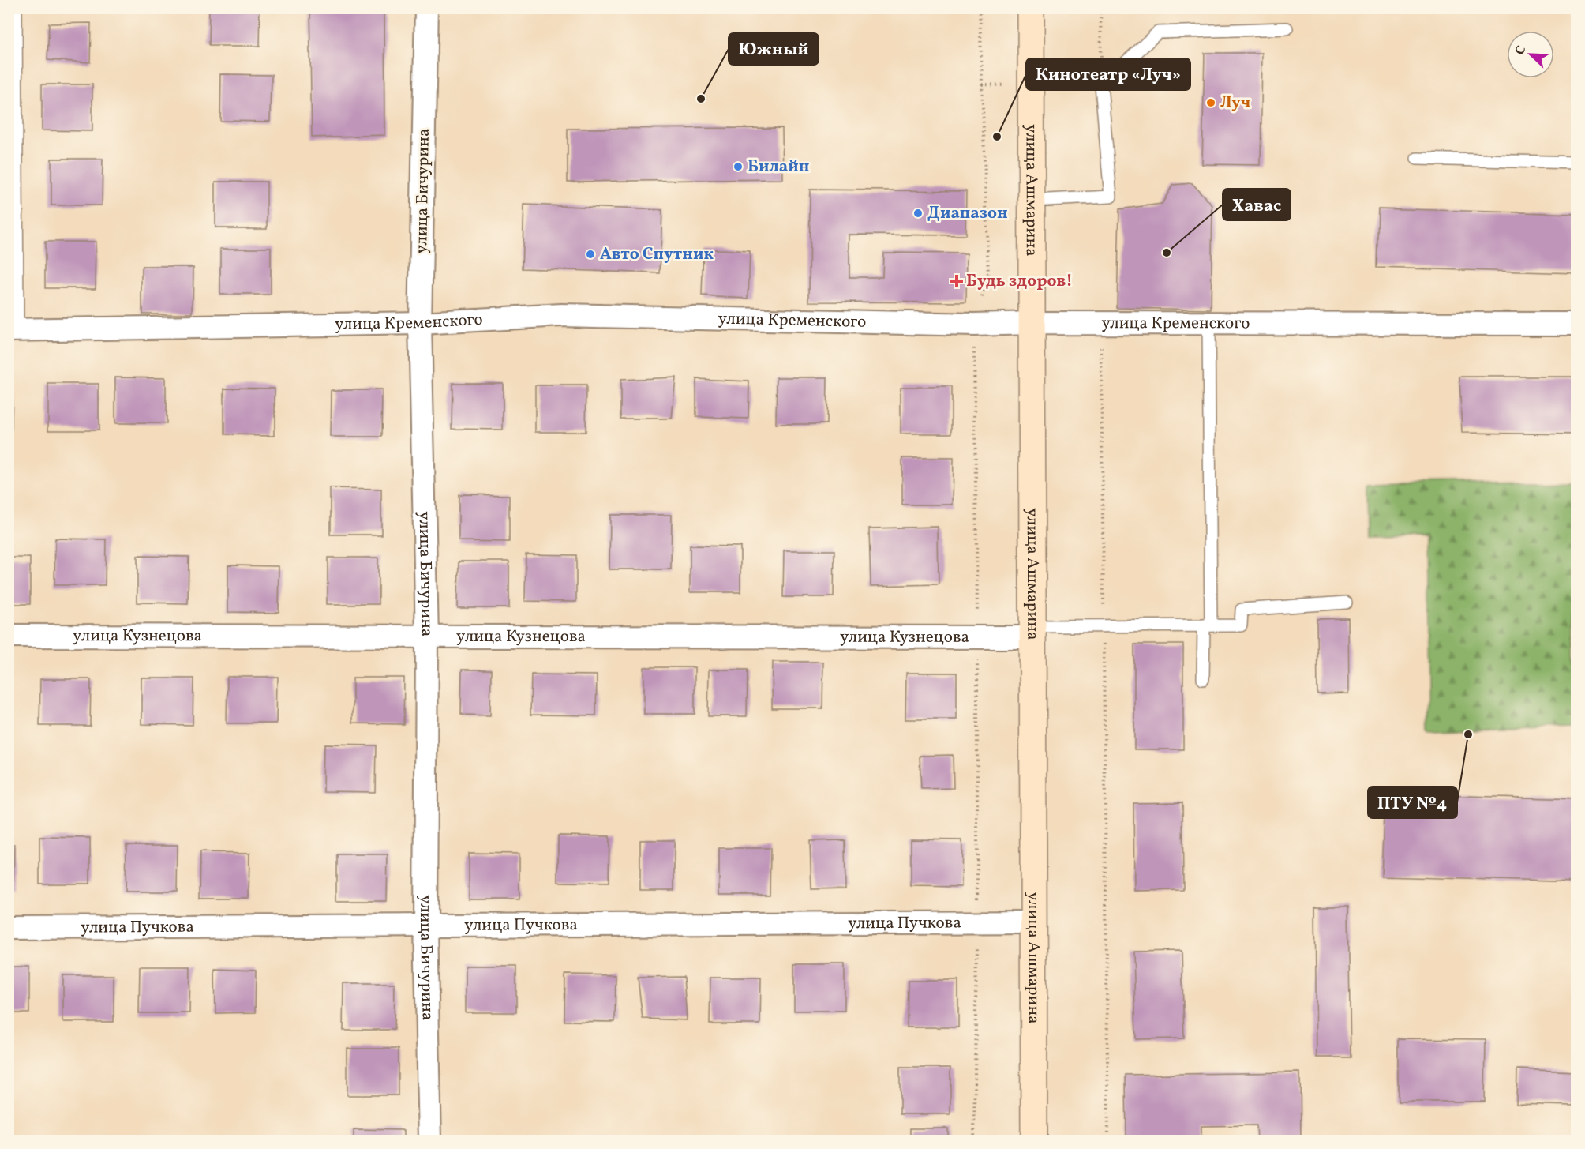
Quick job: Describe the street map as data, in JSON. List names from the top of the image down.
{
  "streets": {
    "main road": ["улица Ашмарина"],
    "street": [
      "улица Бичурина",
      "улица Кременского",
      "улица Кузнецова",
      "улица Пучкова"
    ]
  },
  "crossings": [
    ["улица Бичурина", "улица Кременского"],
    ["улица Бичурина", "улица Кузнецова"],
    ["улица Бичурина", "улица Пучкова"],
    ["улица Ашмарина", "улица Кременского"],
    ["улица Ашмарина", "улица Кузнецова"],
    ["улица Ашмарина", "улица Пучкова"]
  ],
  "places": {
    "other": [
      "Южный",
      "Луч",
      "Кинотеатр «Луч»",
      "Билайн",
      "Диапазон",
      "Хавас",
      "Авто Спутник",
      "ПТУ №4"
    ],
    "health": ["Будь здоров!"]
  },
  "north": "top left"
}
